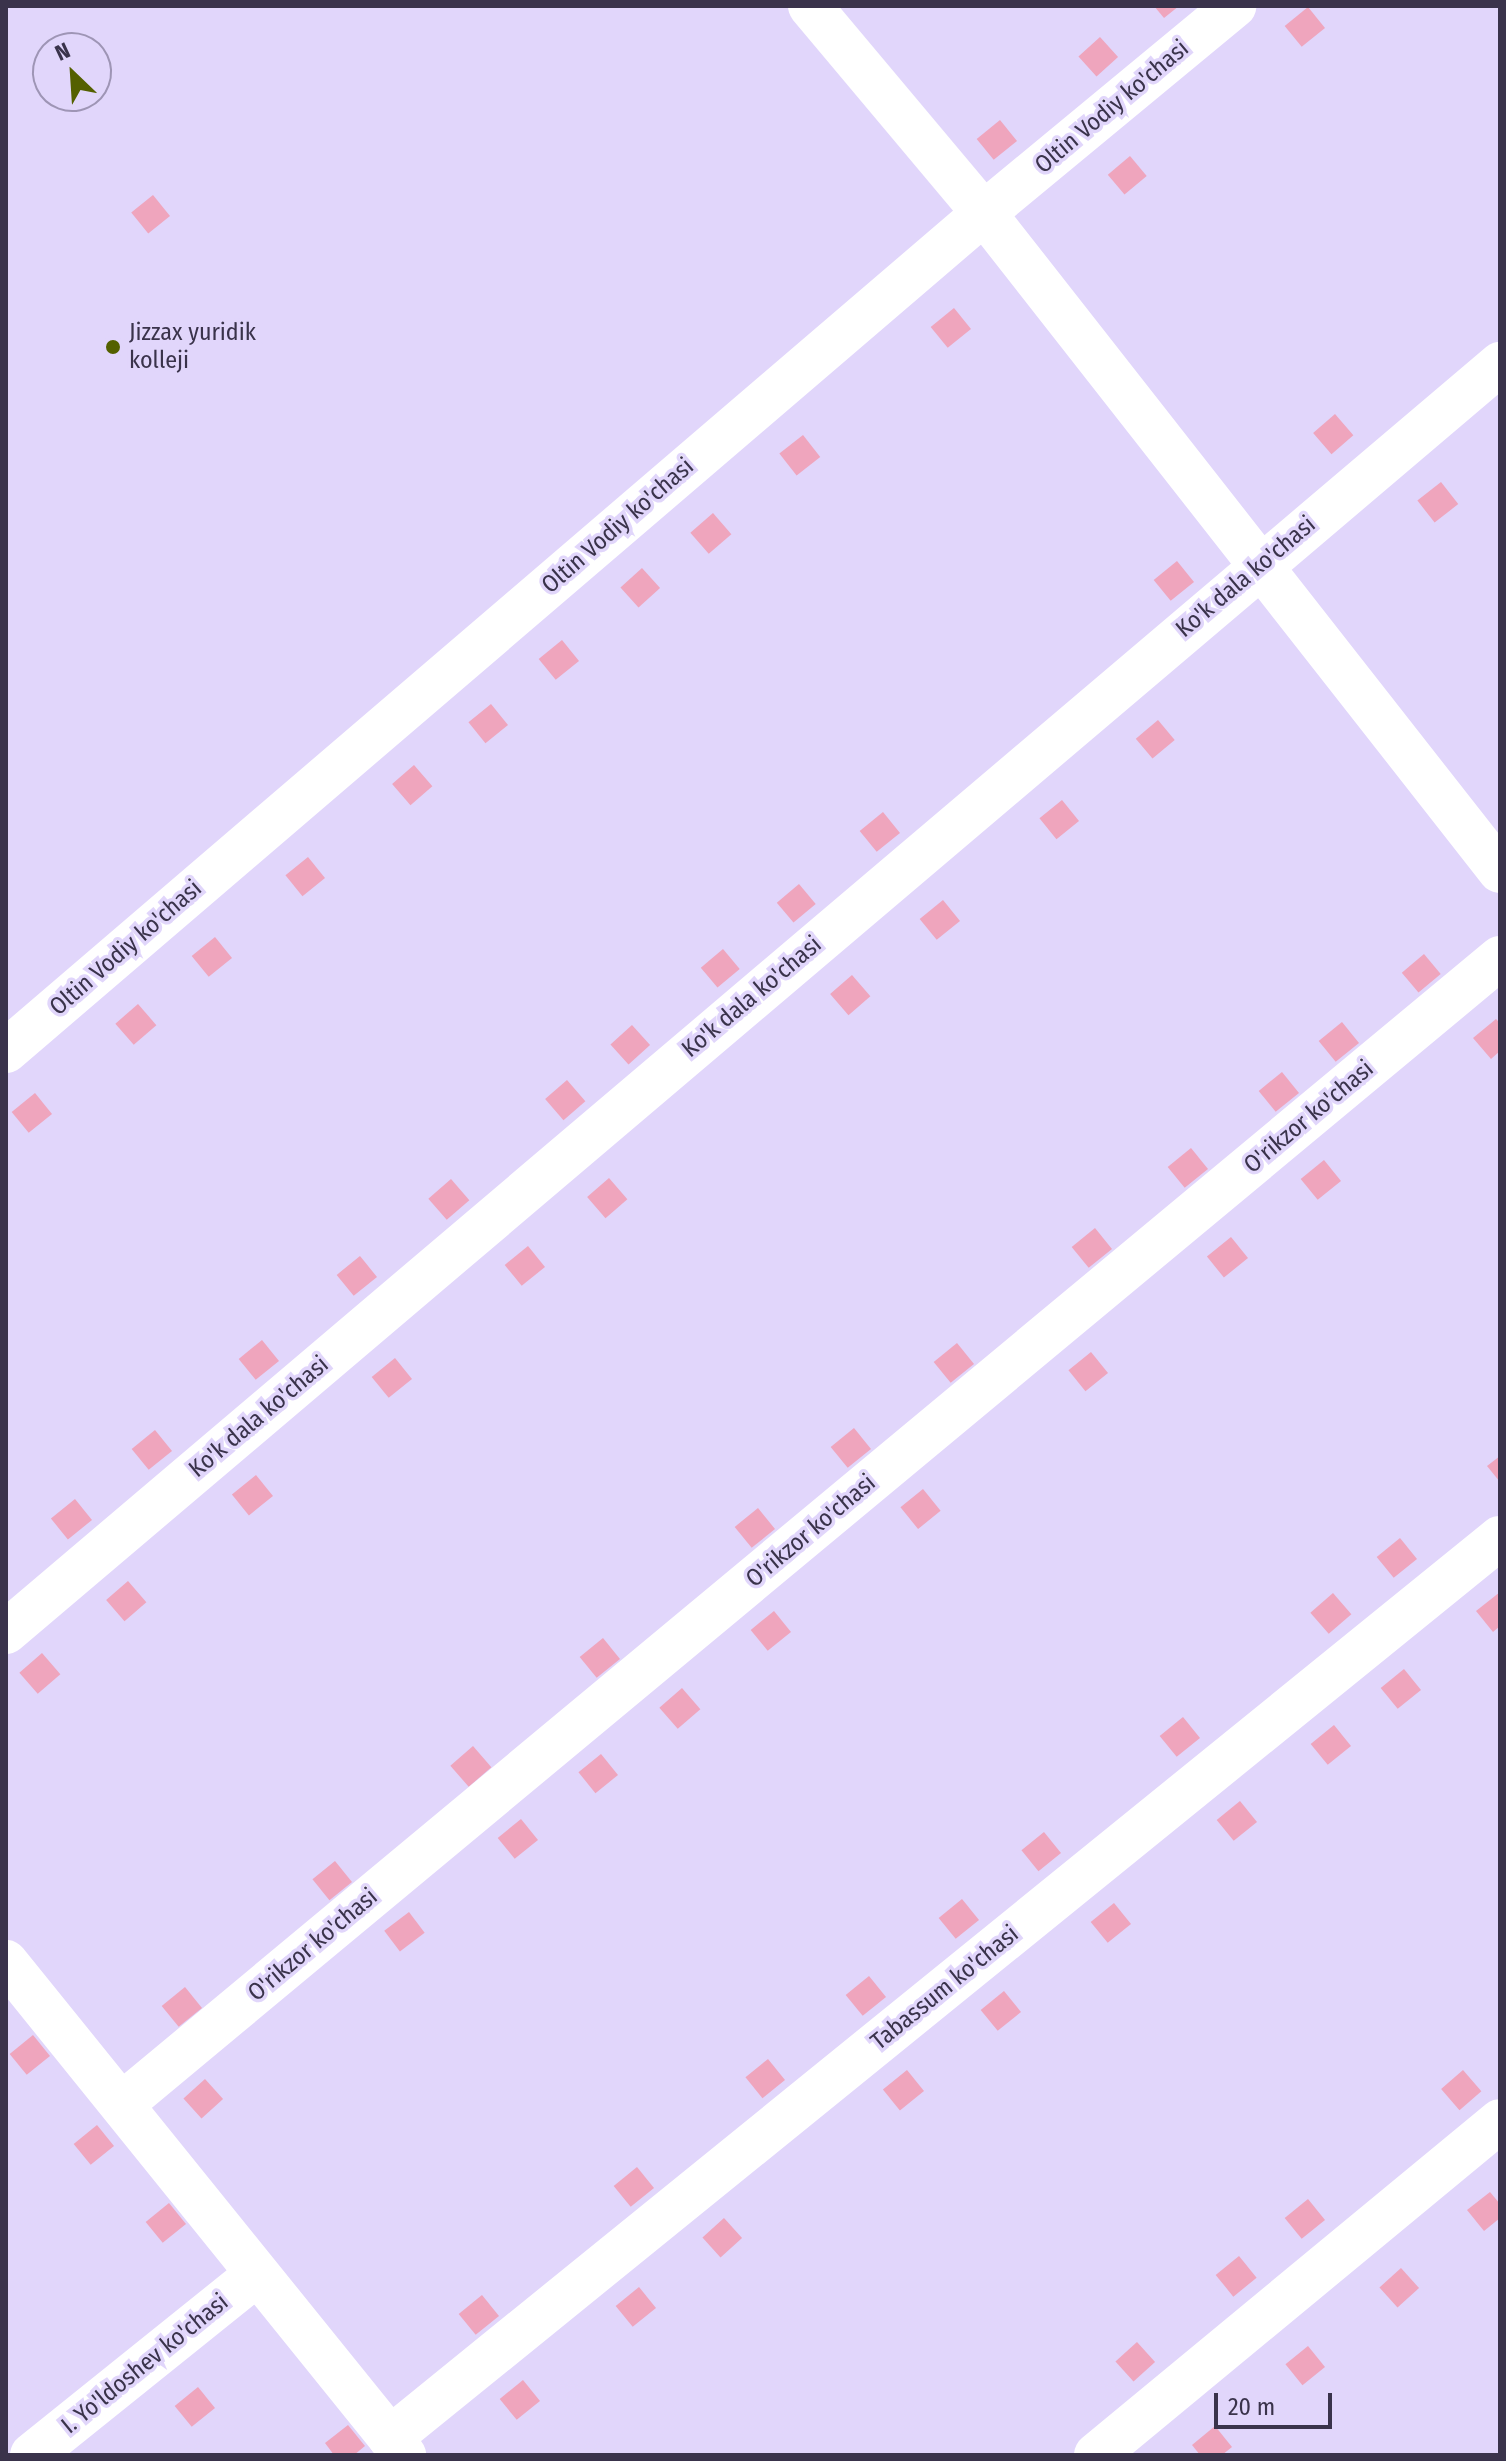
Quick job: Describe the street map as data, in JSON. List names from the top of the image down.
{
  "streets": {
    "street": [
      "Oltin Vodiy ko'chasi",
      "Ko'k dala ko'chasi",
      "O'rikzor ko'chasi",
      "Tabassum ko'chasi",
      "I. Yo'ldoshev ko'chasi"
    ]
  },
  "places": ["Jizzax yuridik kolleji"],
  "scale_bar": "20 m",
  "north": "top left"
}
